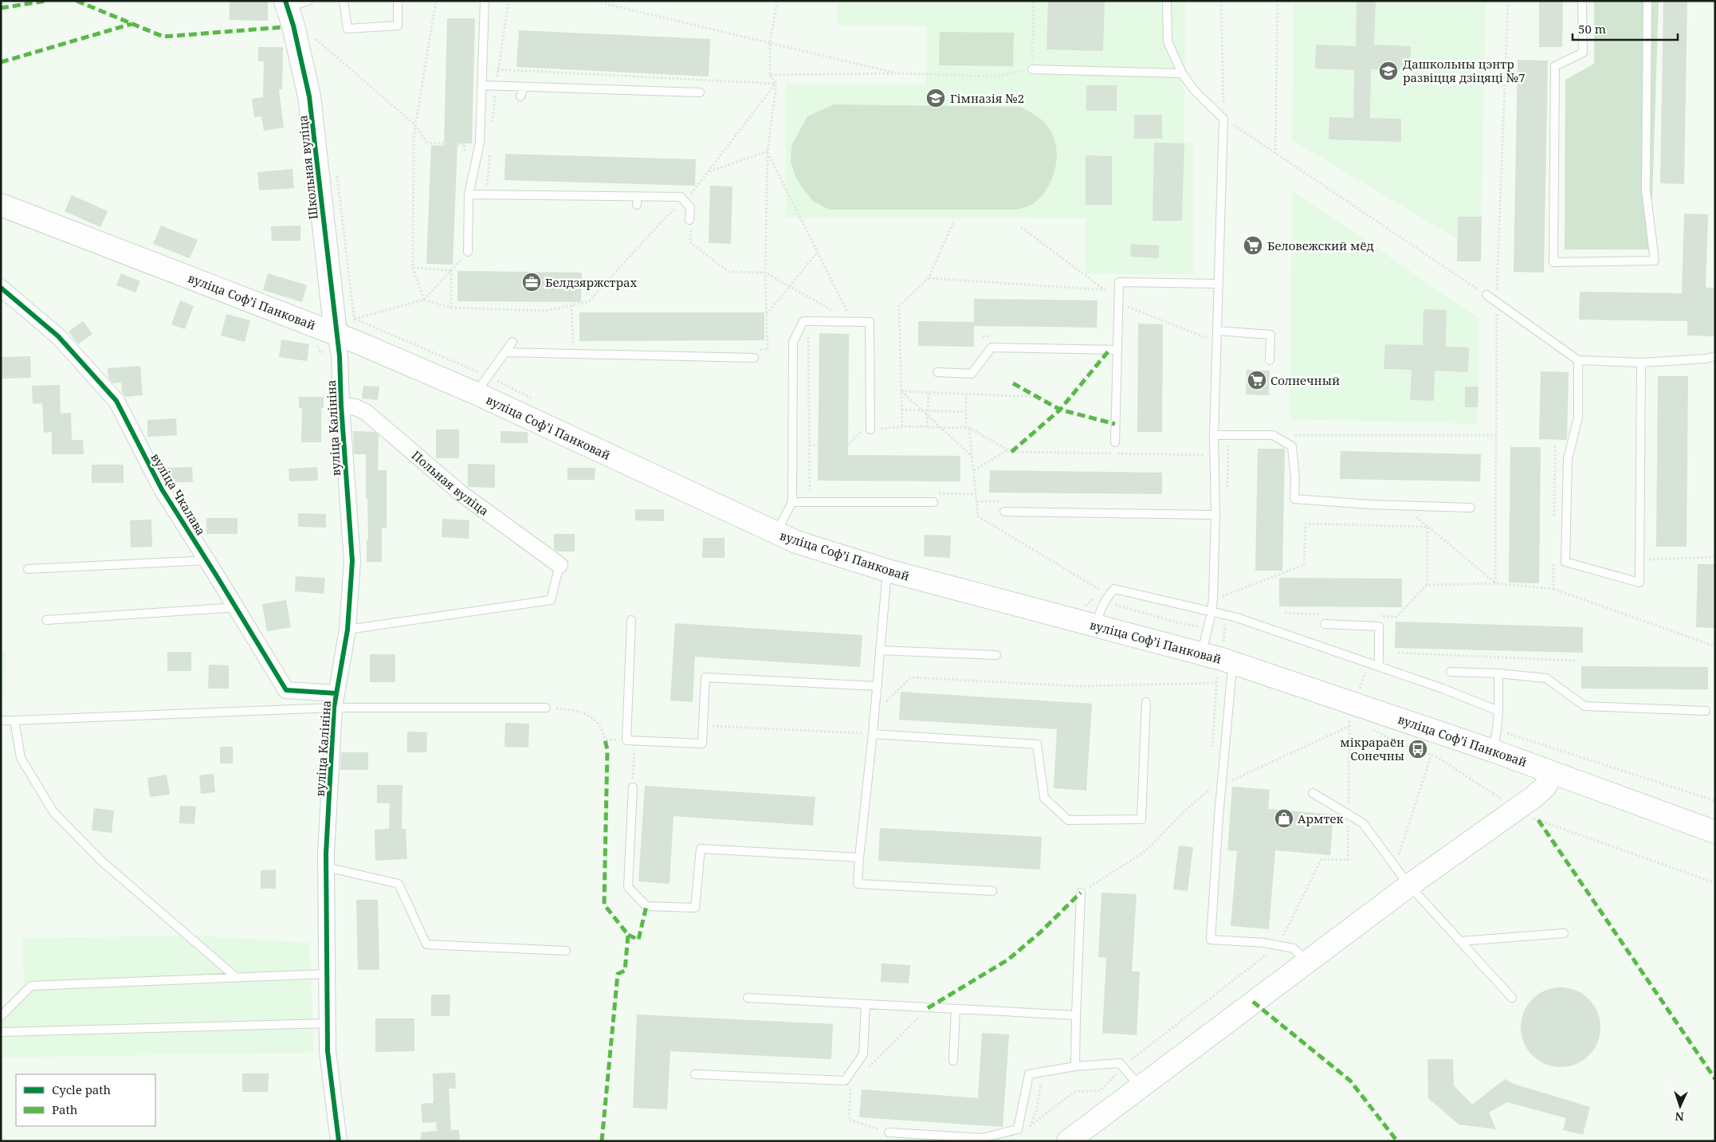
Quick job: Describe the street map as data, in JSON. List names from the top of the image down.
{
  "streets": {
    "main road": ["Школьная вуліца", "вуліца Софʼі Панковай"],
    "street": ["вуліца Калініна", "Польная вуліца", "вуліца Чкалава"]
  },
  "crossings": [
    ["Школьная вуліца", "вуліца Софʼі Панковай"],
    ["Школьная вуліца", "вуліца Калініна"],
    ["вуліца Софʼі Панковай", "вуліца Калініна"],
    ["вуліца Калініна", "Польная вуліца"],
    ["вуліца Калініна", "вуліца Чкалава"]
  ],
  "places": {
    "school or university": ["Дашкольны цэнтр развіцця дзіцяці №7", "Гімназія №2"],
    "supermarket": ["Беловежский мёд", "Солнечный"],
    "office": ["Белдзяржстрах"],
    "bus stop": ["мікрараён Сонечны"],
    "shop": ["Армтек"]
  },
  "legend": ["Cycle path", "Path"],
  "scale_bar": "50 m",
  "north": "bottom"
}
